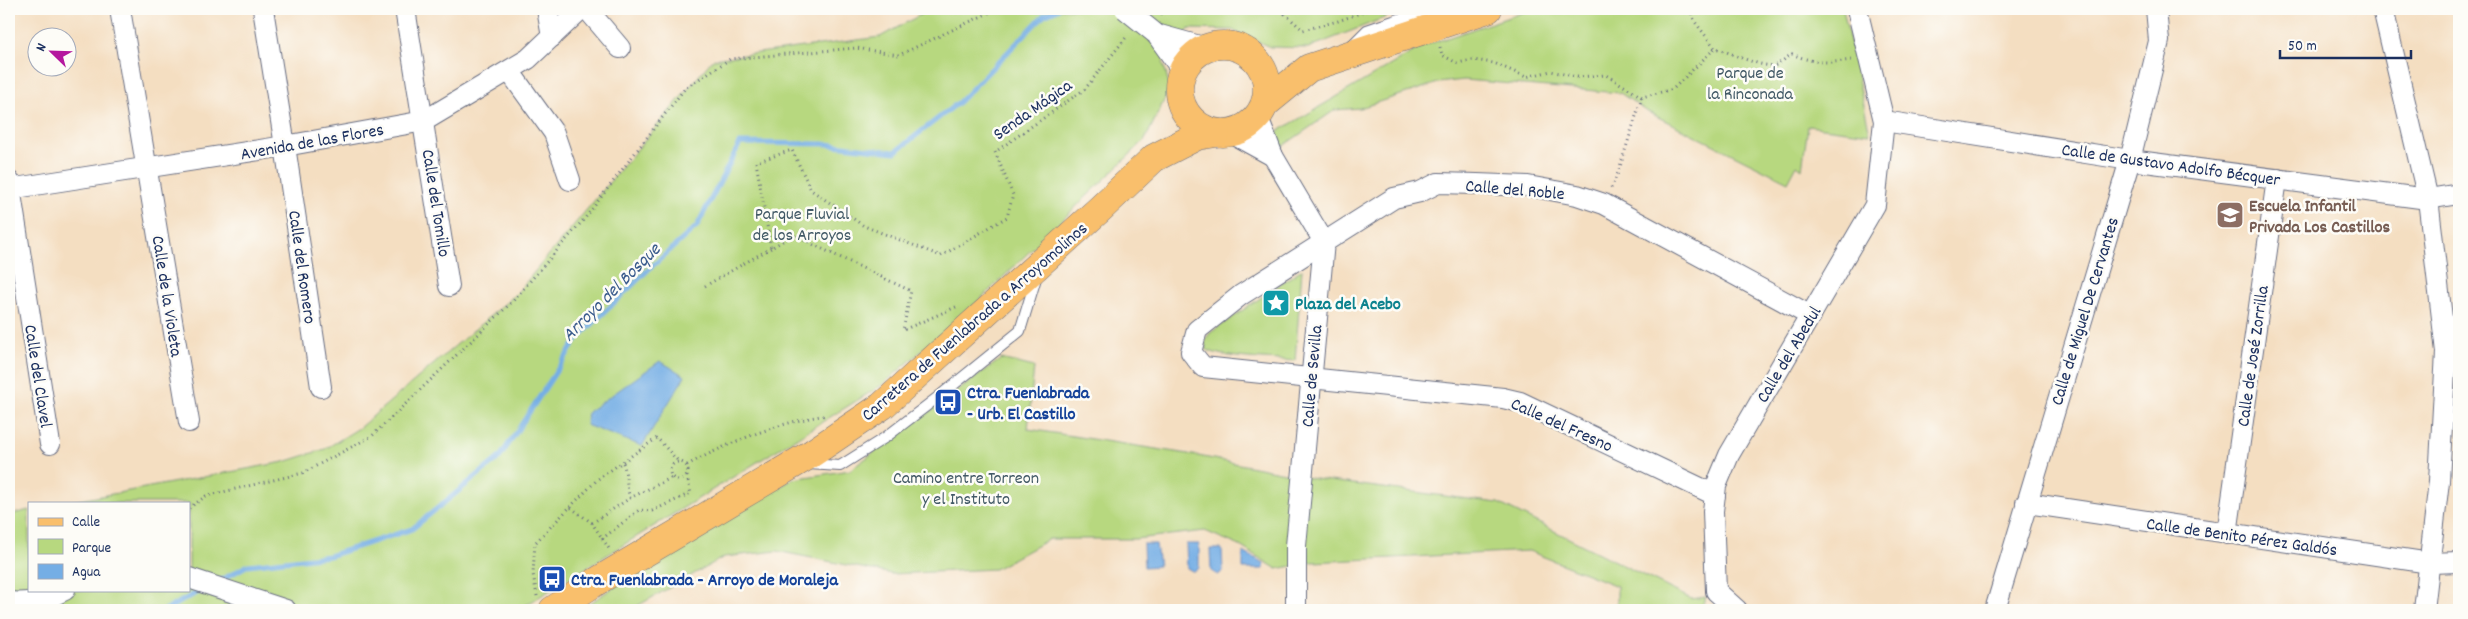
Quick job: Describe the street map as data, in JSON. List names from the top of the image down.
{
  "streets": {
    "main road": ["Carretera de Fuenlabrada a Arroyomolinos"],
    "street": [
      "Avenida de las Flores",
      "Calle de Gustavo Adolfo Bécquer",
      "Calle del Roble",
      "Calle del Tomillo",
      "Calle del Romero",
      "Calle de la Violeta",
      "Calle de Miguel De Cervantes",
      "Calle del Abedul",
      "Calle de José Zorrilla",
      "Calle del Clavel",
      "Calle de Sevilla",
      "Calle del Fresno",
      "Calle de Benito Pérez Galdós"
    ],
    "path": ["Senda Mágica"]
  },
  "crossings": [
    ["Avenida de las Flores", "Calle del Tomillo"],
    ["Avenida de las Flores", "Calle del Romero"],
    ["Avenida de las Flores", "Calle de la Violeta"],
    ["Avenida de las Flores", "Calle del Clavel"],
    ["Calle de Gustavo Adolfo Bécquer", "Calle de Miguel De Cervantes"],
    ["Calle de Gustavo Adolfo Bécquer", "Calle del Abedul"],
    ["Calle de Gustavo Adolfo Bécquer", "Calle de José Zorrilla"],
    ["Calle del Roble", "Calle del Abedul"],
    ["Calle del Roble", "Calle de Sevilla"],
    ["Calle de Miguel De Cervantes", "Calle de Benito Pérez Galdós"],
    ["Calle del Abedul", "Calle del Fresno"],
    ["Calle de José Zorrilla", "Calle de Benito Pérez Galdós"],
    ["Calle de Sevilla", "Calle del Fresno"]
  ],
  "water": ["Arroyo del Bosque"],
  "parks": ["Parque de la Rinconada", "Parque Fluvial de los Arroyos", "Camino entre Torreon y el Instituto"],
  "places": {
    "school or university": ["Escuela Infantil Privada Los Castillos"],
    "place": ["Plaza del Acebo"],
    "bus stop": ["Ctra. Fuenlabrada - Urb. El Castillo", "Ctra. Fuenlabrada - Arroyo de Moraleja"]
  },
  "legend": ["Calle", "Parque", "Agua"],
  "scale_bar": "50 m",
  "north": "top left"
}
